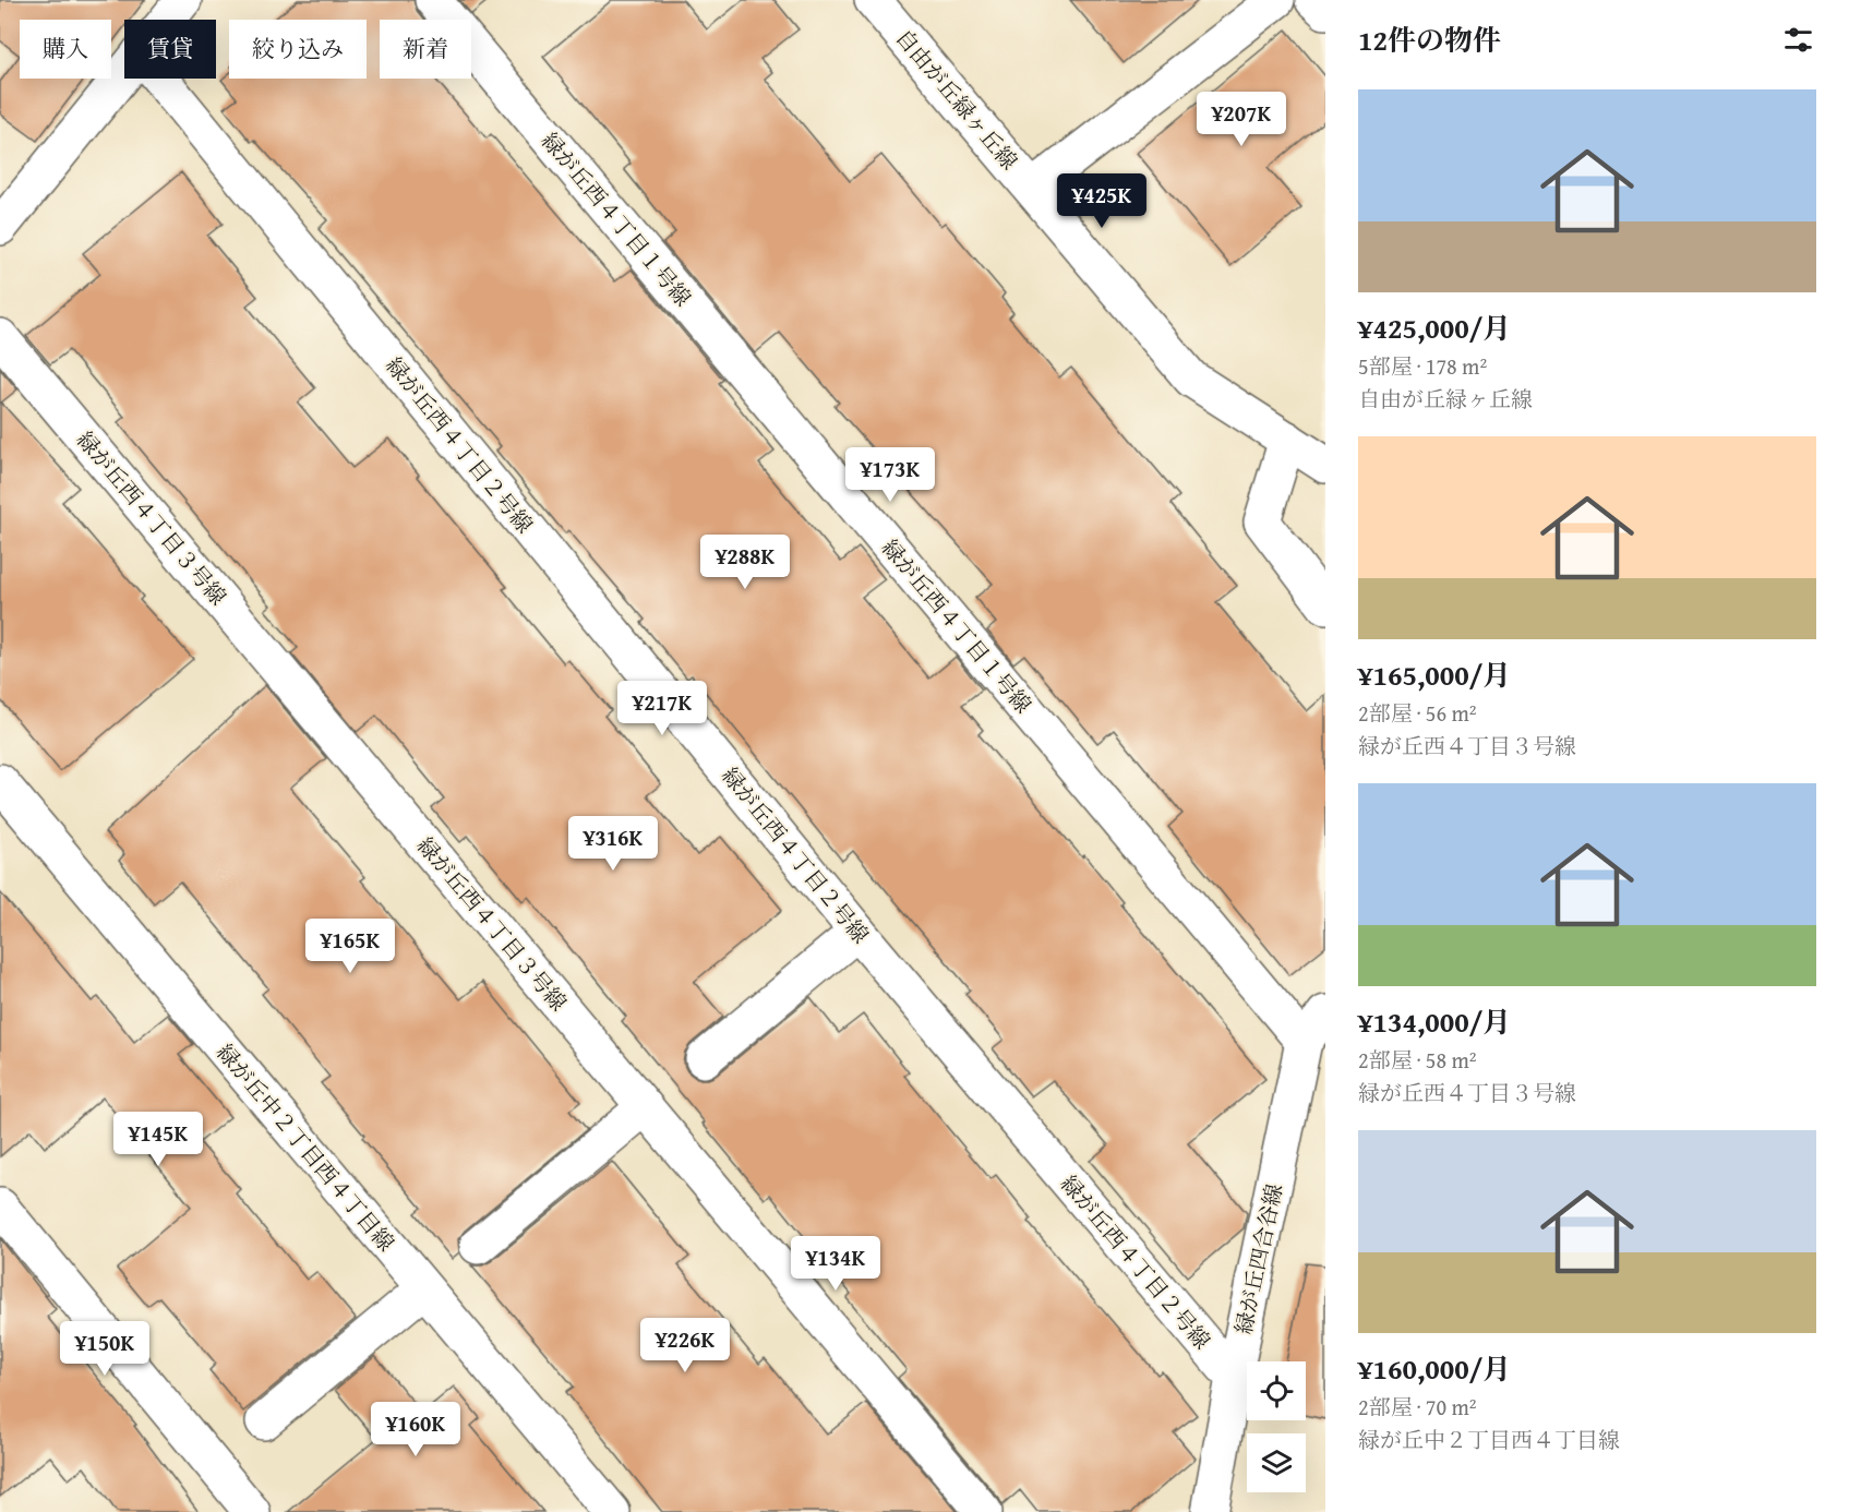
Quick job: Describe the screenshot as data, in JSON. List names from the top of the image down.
{
  "streets": {
    "street": [
      "自由が丘緑ヶ丘線",
      "緑が丘西４丁目１号線",
      "緑が丘西４丁目２号線",
      "緑が丘西４丁目３号線",
      "緑が丘中２丁目西４丁目線",
      "緑が丘四合谷線"
    ]
  },
  "crossings": [
    ["緑が丘西４丁目１号線", "緑が丘四合谷線"],
    ["緑が丘西４丁目２号線", "緑が丘四合谷線"]
  ],
  "page": {
    "heading": "12件の物件",
    "chip": [
      "購入",
      "賃貸",
      "絞り込み",
      "新着"
    ],
    "list": [
      {
        "name": "¥425,000/月",
        "note": "5部屋 · 178 m² · 自由が丘緑ヶ丘線"
      },
      {
        "name": "¥165,000/月",
        "note": "2部屋 · 56 m² · 緑が丘西４丁目３号線"
      },
      {
        "name": "¥134,000/月",
        "note": "2部屋 · 58 m² · 緑が丘西４丁目３号線"
      },
      {
        "name": "¥160,000/月",
        "note": "2部屋 · 70 m² · 緑が丘中２丁目西４丁目線"
      }
    ],
    "price": [
      "¥207K",
      "¥425K",
      "¥173K",
      "¥288K",
      "¥217K",
      "¥316K",
      "¥165K",
      "¥145K",
      "¥134K",
      "¥226K",
      "¥150K",
      "¥160K"
    ]
  }
}
